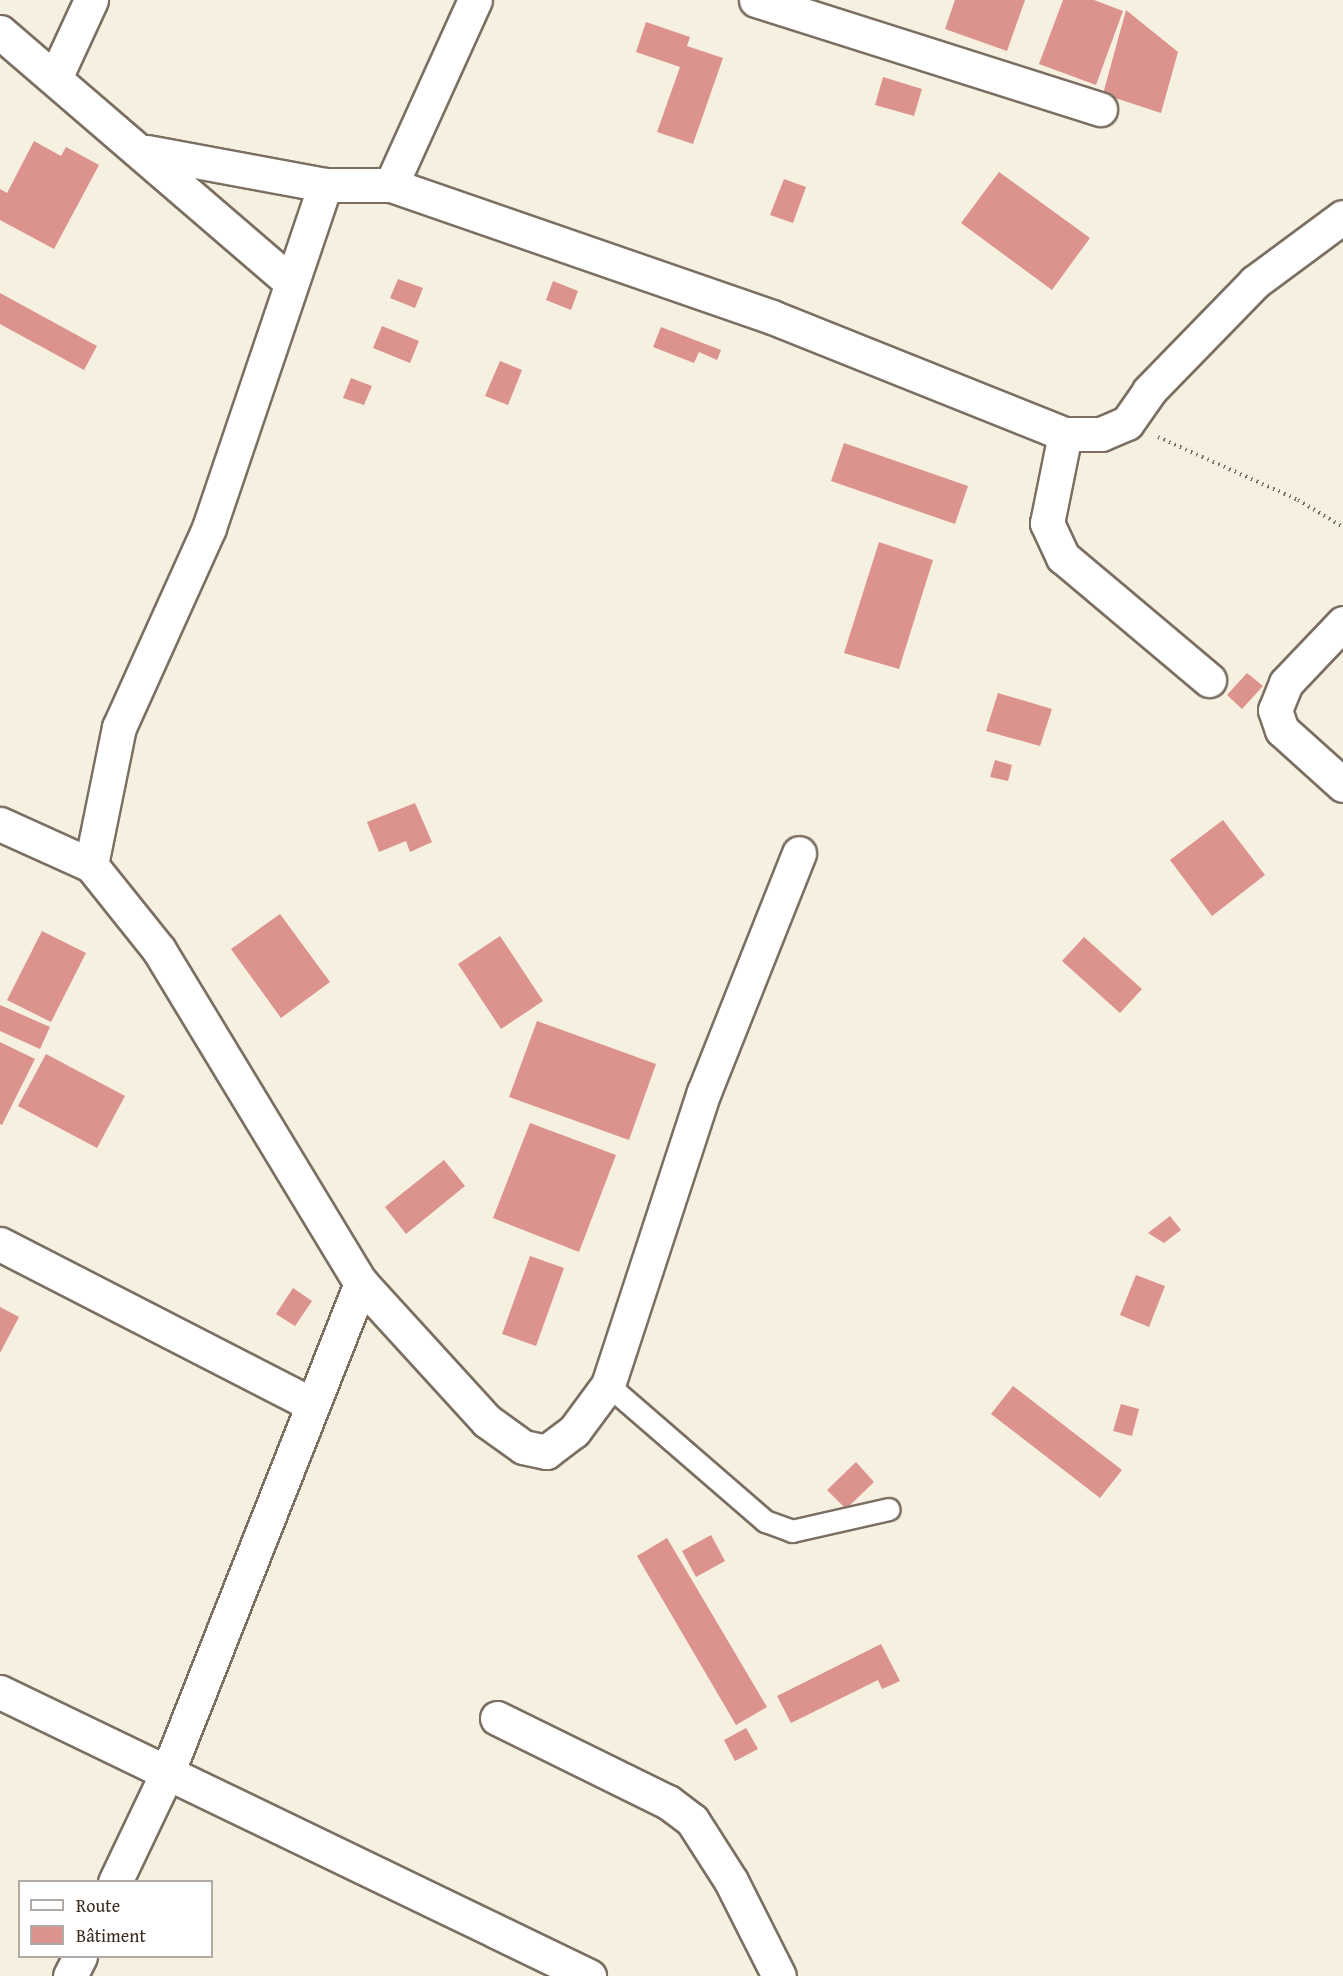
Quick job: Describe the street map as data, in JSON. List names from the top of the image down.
{
  "legend": ["Route", "Bâtiment"]
}
